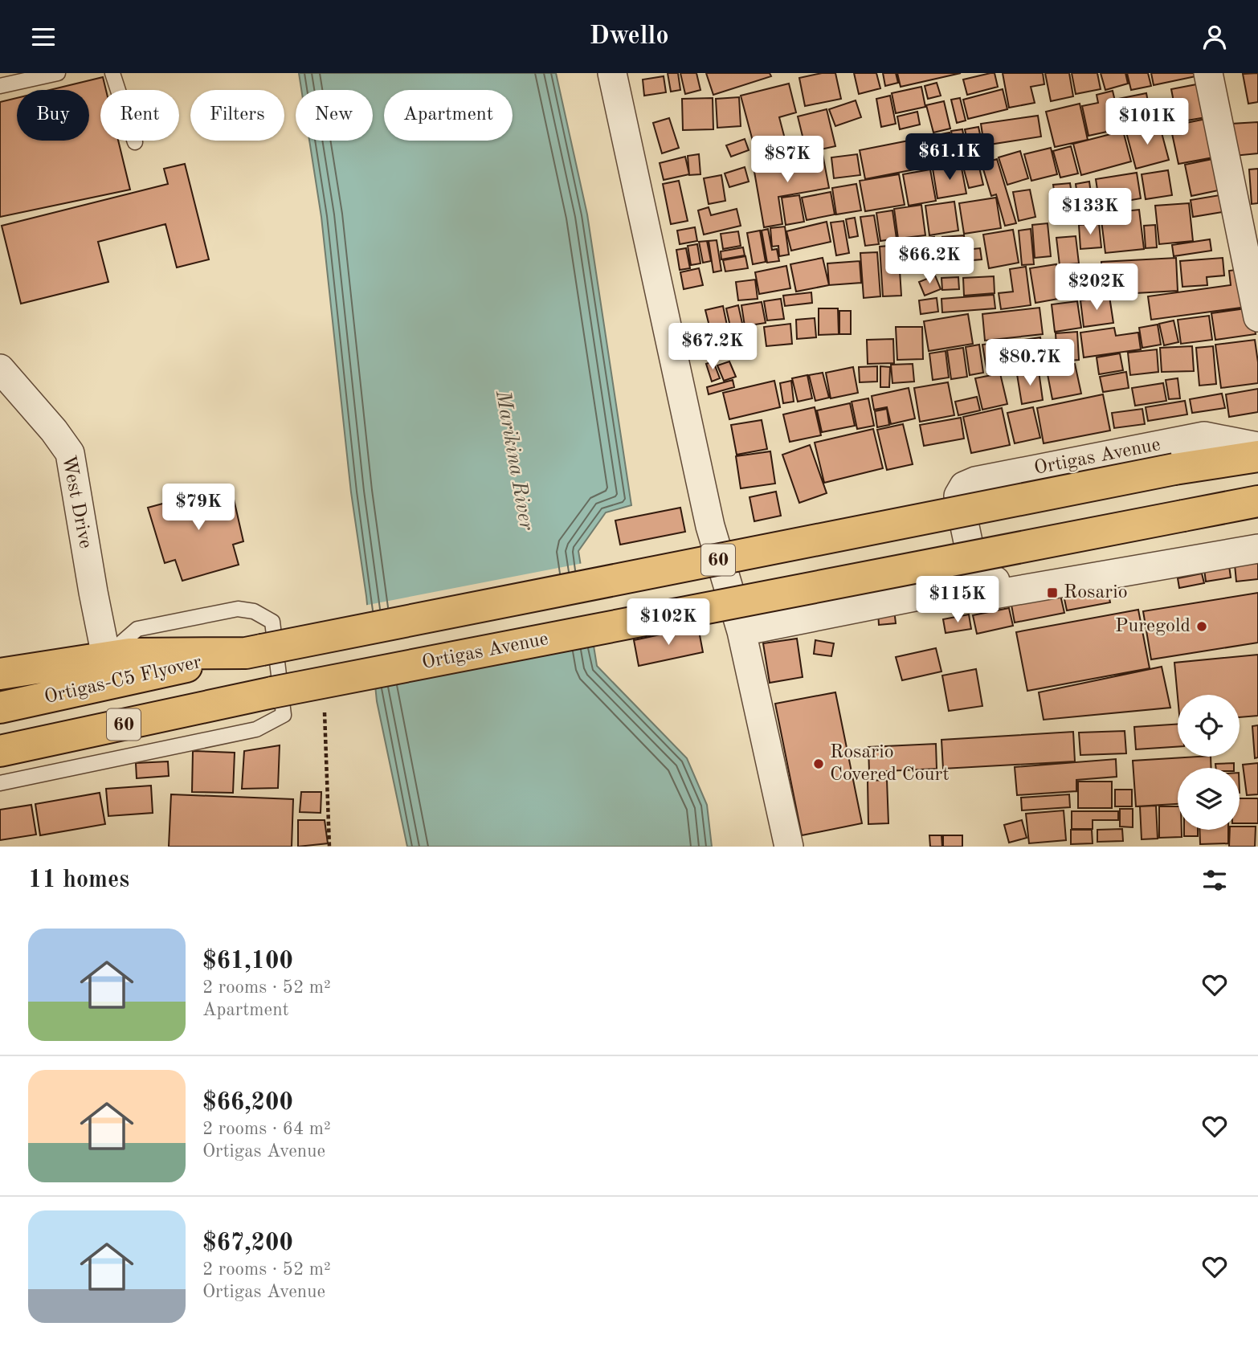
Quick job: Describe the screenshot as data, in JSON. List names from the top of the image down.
{
  "streets": {
    "main road": ["Ortigas Avenue", "60", "Ortigas-C5 Flyover"],
    "street": ["West Drive"]
  },
  "crossings": [
    ["Ortigas Avenue", "West Drive"],
    ["Ortigas Avenue", "Ortigas-C5 Flyover"],
    ["West Drive", "Ortigas-C5 Flyover"]
  ],
  "water": ["Marikina River"],
  "places": {
    "transit": ["Rosario"],
    "other": ["Puregold", "Rosario Covered Court"]
  },
  "page": {
    "header": "Dwello",
    "chip": [
      "Buy",
      "Rent",
      "Filters",
      "New",
      "Apartment"
    ],
    "price": [
      "$101K",
      "$61.1K",
      "$87K",
      "$133K",
      "$66.2K",
      "$202K",
      "$67.2K",
      "$80.7K",
      "$79K",
      "$115K",
      "$102K"
    ],
    "heading": "11 homes",
    "list": [
      {
        "name": "$61,100",
        "note": "2 rooms · 52 m² · Apartment"
      },
      {
        "name": "$66,200",
        "note": "2 rooms · 64 m² · Ortigas Avenue"
      },
      {
        "name": "$67,200",
        "note": "2 rooms · 52 m² · Ortigas Avenue"
      }
    ]
  }
}
